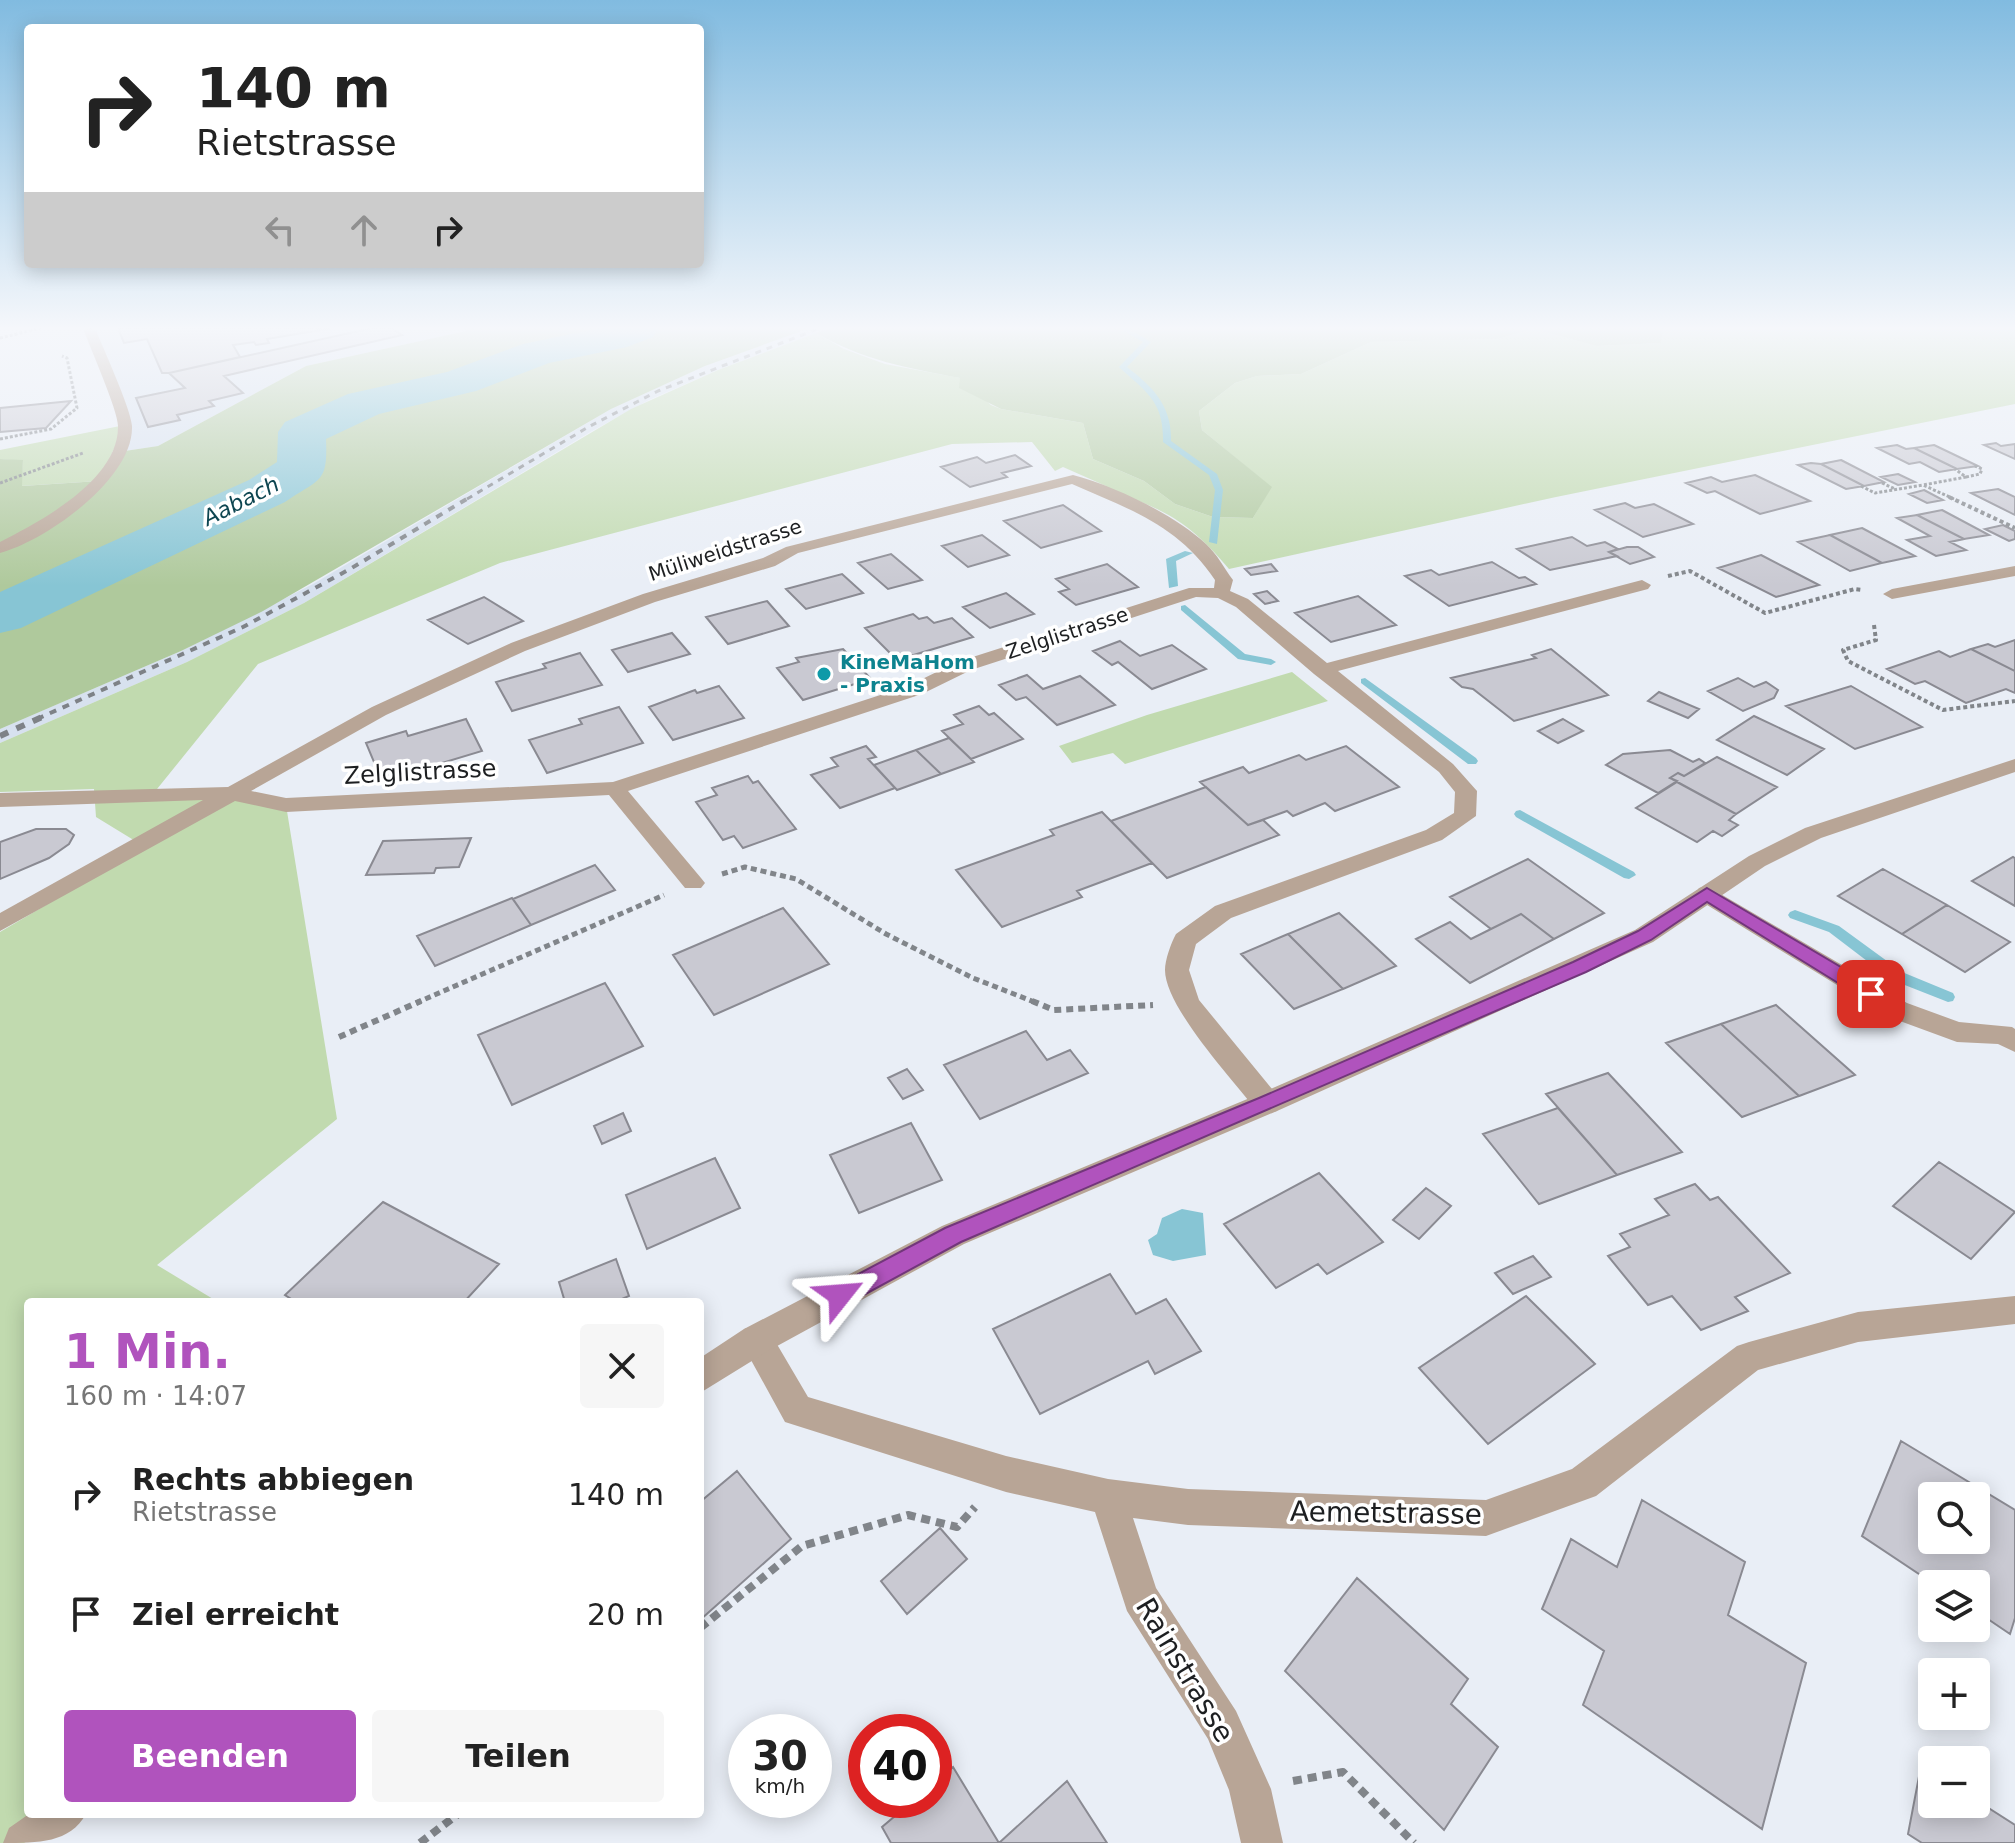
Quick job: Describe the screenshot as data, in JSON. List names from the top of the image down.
{
  "streets": {
    "street": [
      "Müliweidstrasse",
      "Zelglistrasse",
      "Aemetstrasse",
      "Rainstrasse"
    ]
  },
  "crossings": [
    ["Müliweidstrasse", "Zelglistrasse"],
    ["Aemetstrasse", "Rainstrasse"]
  ],
  "water": ["Aabach"],
  "places": ["KineMaHom - Praxis"],
  "page": {
    "turn": ["140 m", "Rietstrasse"],
    "heading": ["1 Min.", "160 m · 14:07"],
    "list": [
      {
        "name": "Rechts abbiegen",
        "note": "Rietstrasse",
        "value": "140 m"
      },
      {
        "name": "Ziel erreicht",
        "value": "20 m"
      }
    ],
    "map_buttons": ["+", "−"],
    "buttons": ["Beenden", "Teilen"],
    "speed": "30 km/h",
    "limit": "40"
  }
}
